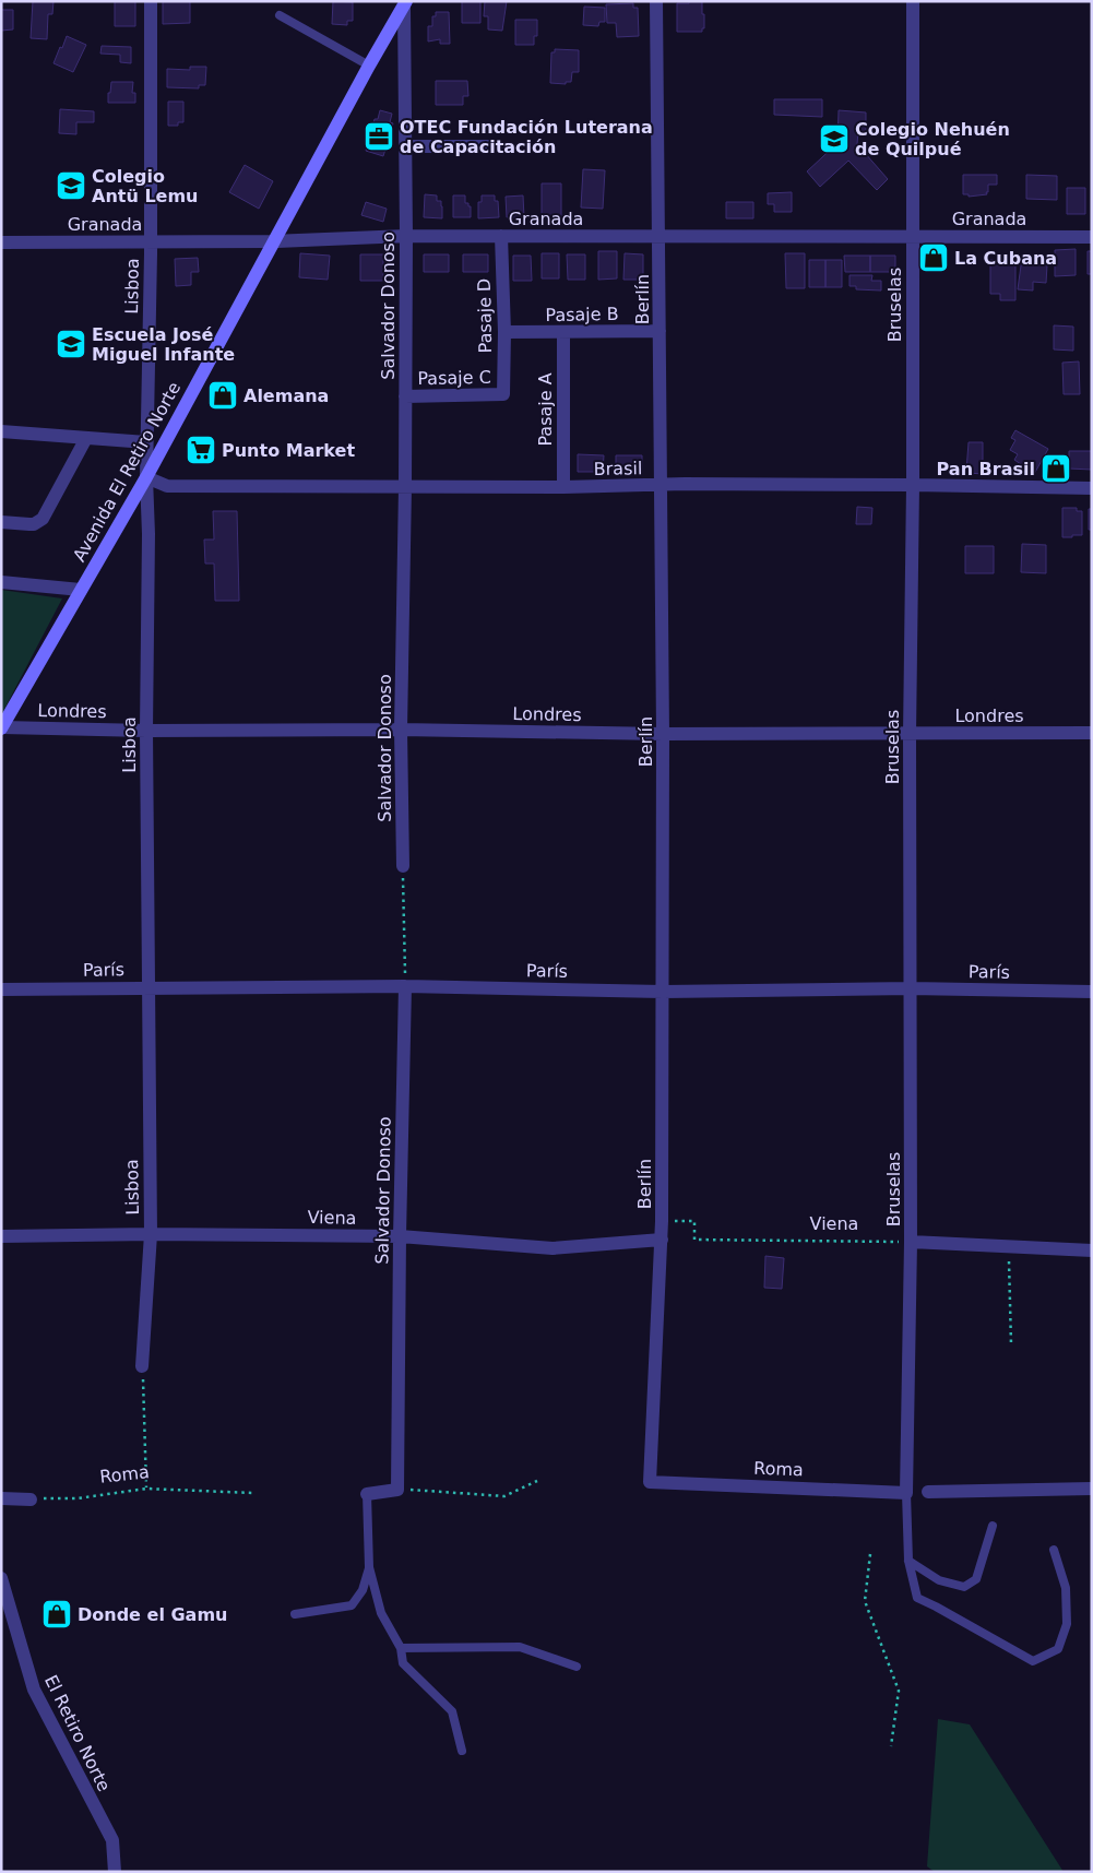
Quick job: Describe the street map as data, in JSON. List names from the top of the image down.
{
  "streets": {
    "street": [
      "Granada",
      "Lisboa",
      "Berlín",
      "Bruselas",
      "Salvador Donoso",
      "Pasaje B",
      "Pasaje D",
      "Pasaje C",
      "Pasaje A",
      "Brasil",
      "Avenida El Retiro Norte",
      "Londres",
      "París",
      "Viena",
      "Roma",
      "El Retiro Norte"
    ]
  },
  "crossings": [
    ["Granada", "Lisboa"],
    ["Granada", "Berlín"],
    ["Granada", "Bruselas"],
    ["Granada", "Salvador Donoso"],
    ["Granada", "Pasaje D"],
    ["Granada", "Avenida El Retiro Norte"],
    ["Lisboa", "Brasil"],
    ["Lisboa", "Avenida El Retiro Norte"],
    ["Lisboa", "Londres"],
    ["Lisboa", "París"],
    ["Lisboa", "Viena"],
    ["Berlín", "Pasaje B"],
    ["Berlín", "Brasil"],
    ["Berlín", "Londres"],
    ["Berlín", "París"],
    ["Berlín", "Viena"],
    ["Berlín", "Roma"],
    ["Bruselas", "Brasil"],
    ["Bruselas", "Londres"],
    ["Bruselas", "París"],
    ["Bruselas", "Viena"],
    ["Bruselas", "Roma"],
    ["Salvador Donoso", "Pasaje C"],
    ["Salvador Donoso", "Brasil"],
    ["Salvador Donoso", "Avenida El Retiro Norte"],
    ["Salvador Donoso", "Londres"],
    ["Salvador Donoso", "París"],
    ["Salvador Donoso", "Viena"],
    ["Pasaje B", "Pasaje D"],
    ["Pasaje B", "Pasaje A"],
    ["Pasaje D", "Pasaje C"],
    ["Pasaje A", "Brasil"],
    ["Brasil", "Avenida El Retiro Norte"],
    ["Avenida El Retiro Norte", "Londres"]
  ],
  "places": {
    "office": ["OTEC Fundación Luterana de Capacitación"],
    "school or university": ["Colegio Nehuén de Quilpué", "Colegio Antü Lemu", "Escuela José Miguel Infante"],
    "shop": [
      "La Cubana",
      "Alemana",
      "Pan Brasil",
      "Donde el Gamu"
    ],
    "supermarket": ["Punto Market"]
  }
}
